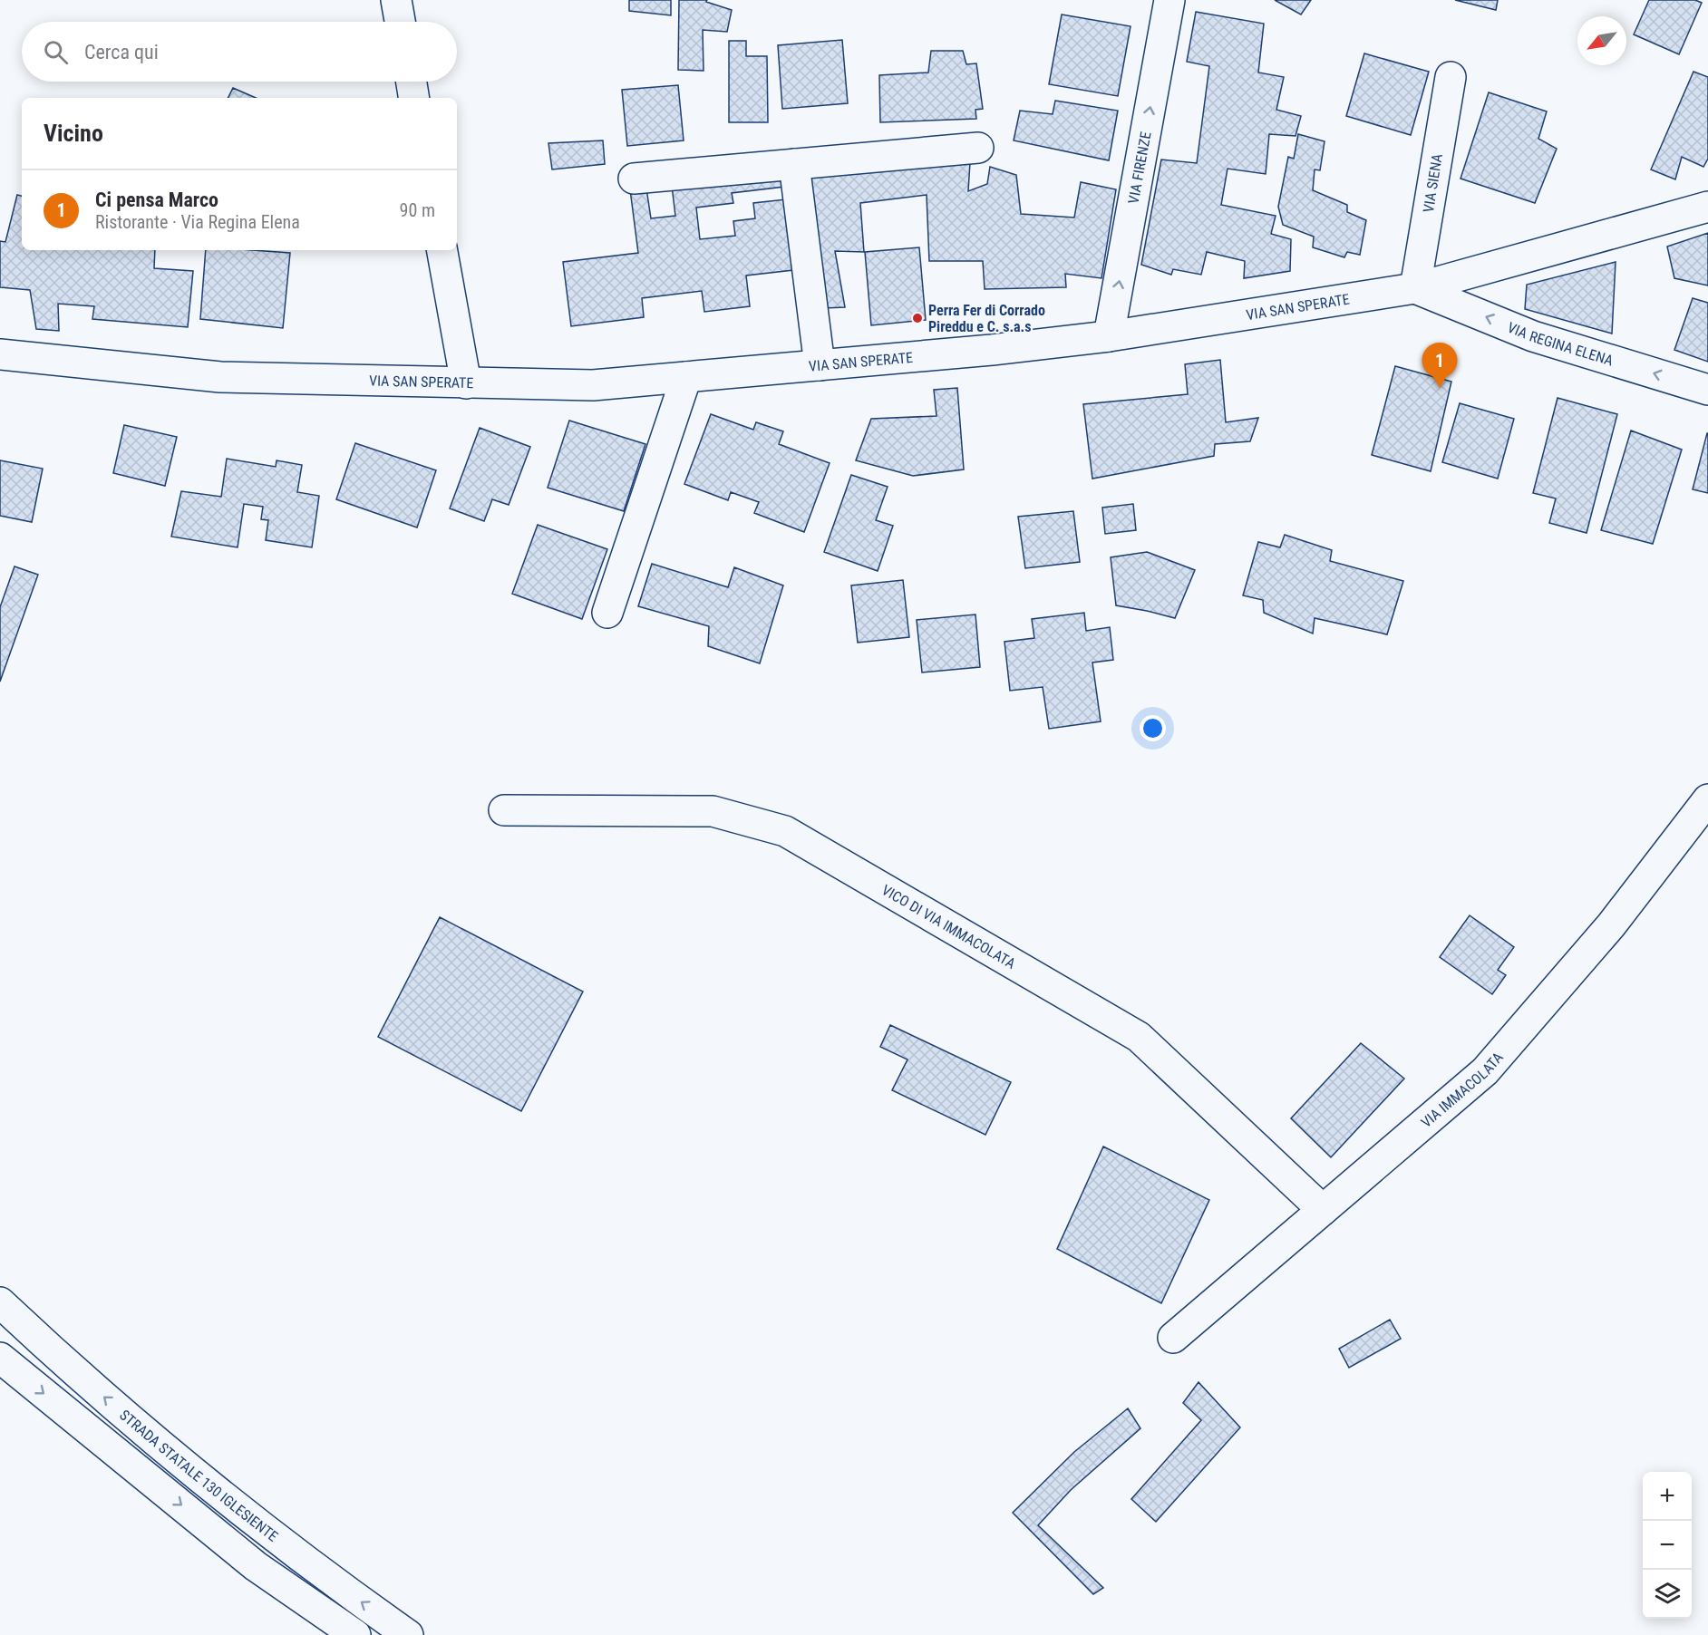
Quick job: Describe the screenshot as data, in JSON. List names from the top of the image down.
{
  "streets": {
    "street": [
      "VIA FIRENZE",
      "VIA SIENA",
      "VIA SAN SPERATE",
      "VIA REGINA ELENA",
      "VICO DI VIA IMMACOLATA",
      "VIA IMMACOLATA",
      "STRADA STATALE 130 IGLESIENTE"
    ]
  },
  "crossings": [
    ["VIA FIRENZE", "VIA SAN SPERATE"],
    ["VIA SIENA", "VIA SAN SPERATE"],
    ["VIA SIENA", "VIA REGINA ELENA"],
    ["VIA SAN SPERATE", "VIA REGINA ELENA"],
    ["VICO DI VIA IMMACOLATA", "VIA IMMACOLATA"]
  ],
  "one_way": ["VIA FIRENZE", "VIA REGINA ELENA"],
  "places": ["Perra Fer di Corrado Pireddu e C. s.a.s"],
  "north": "bottom left",
  "page": {
    "search": "Cerca qui",
    "heading": "Vicino",
    "list": [
      {
        "mark": "1",
        "name": "Ci pensa Marco",
        "note": "Ristorante · Via Regina Elena",
        "value": "90 m"
      }
    ],
    "pins": "1",
    "map_buttons": ["+", "−"]
  }
}
